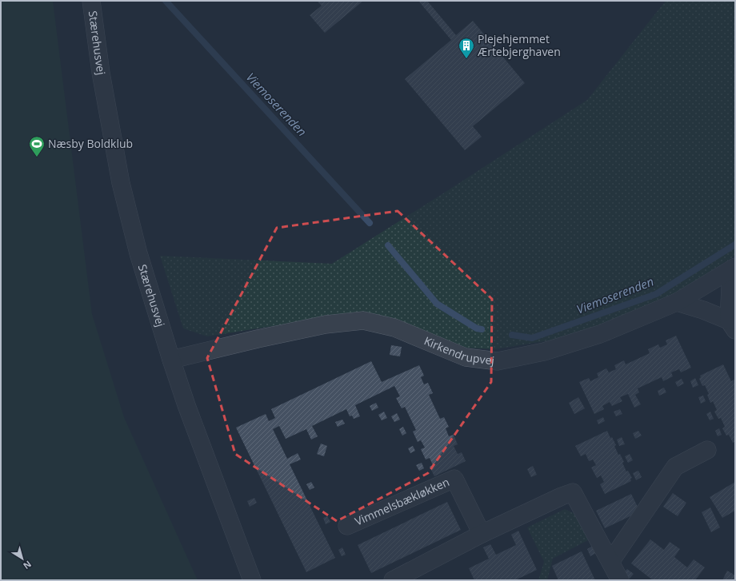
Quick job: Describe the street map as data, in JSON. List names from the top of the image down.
{
  "streets": {
    "street": ["Stærehusvej", "Kirkendrupvej", "Vimmelsbækløkken"]
  },
  "crossings": [
    ["Stærehusvej", "Kirkendrupvej"]
  ],
  "water": ["Viemoserenden"],
  "places": {
    "building": ["Plejehjemmet Ærtebjerghaven"],
    "sports": ["Næsby Boldklub"]
  },
  "north": "bottom right"
}
